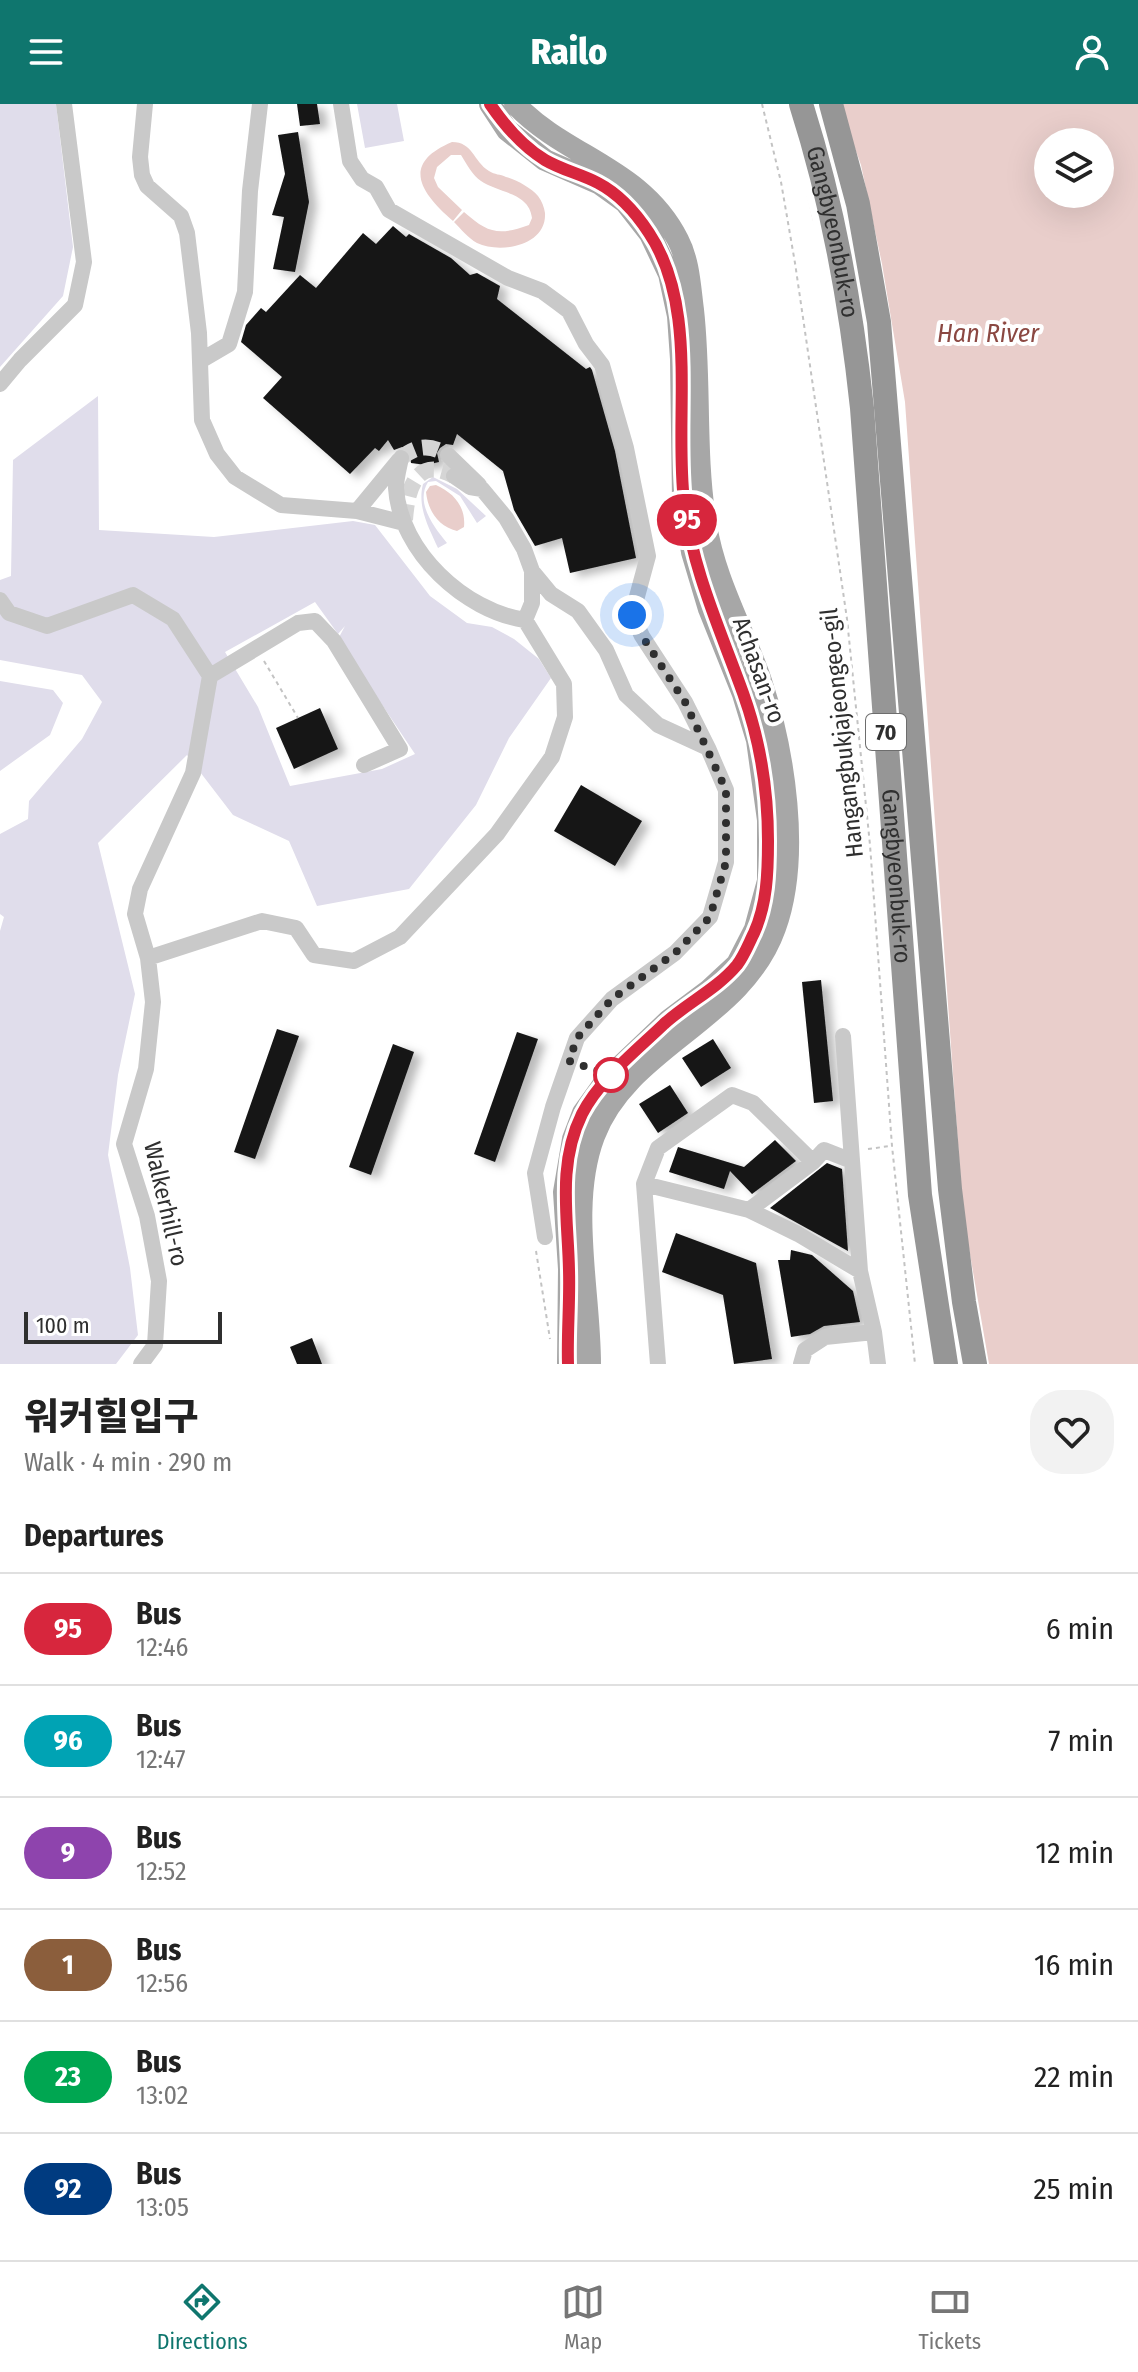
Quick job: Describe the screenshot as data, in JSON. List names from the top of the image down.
{
  "streets": {
    "highway": ["Gangbyeonbuk-ro", "70"],
    "main road": ["Achasan-ro"],
    "street": ["Walkerhill-ro"],
    "path": ["Hangangbukjajeongeo-gil"]
  },
  "water": ["Han River"],
  "lines": ["bus line 95"],
  "scale_bar": "100 m",
  "page": {
    "header": "Railo",
    "on_map": "95",
    "scale": "100 m",
    "heading": [
      ["워커힐입구", "Walk · 4 min · 290 m"],
      "Departures"
    ],
    "list": [
      {
        "mark": "95",
        "name": "Bus",
        "note": "12:46",
        "value": "6 min"
      },
      {
        "mark": "96",
        "name": "Bus",
        "note": "12:47",
        "value": "7 min"
      },
      {
        "mark": "9",
        "name": "Bus",
        "note": "12:52",
        "value": "12 min"
      },
      {
        "mark": "1",
        "name": "Bus",
        "note": "12:56",
        "value": "16 min"
      },
      {
        "mark": "23",
        "name": "Bus",
        "note": "13:02",
        "value": "22 min"
      },
      {
        "mark": "92",
        "name": "Bus",
        "note": "13:05",
        "value": "25 min"
      }
    ],
    "tabs": ["Directions", "Map", "Tickets"]
  }
}
